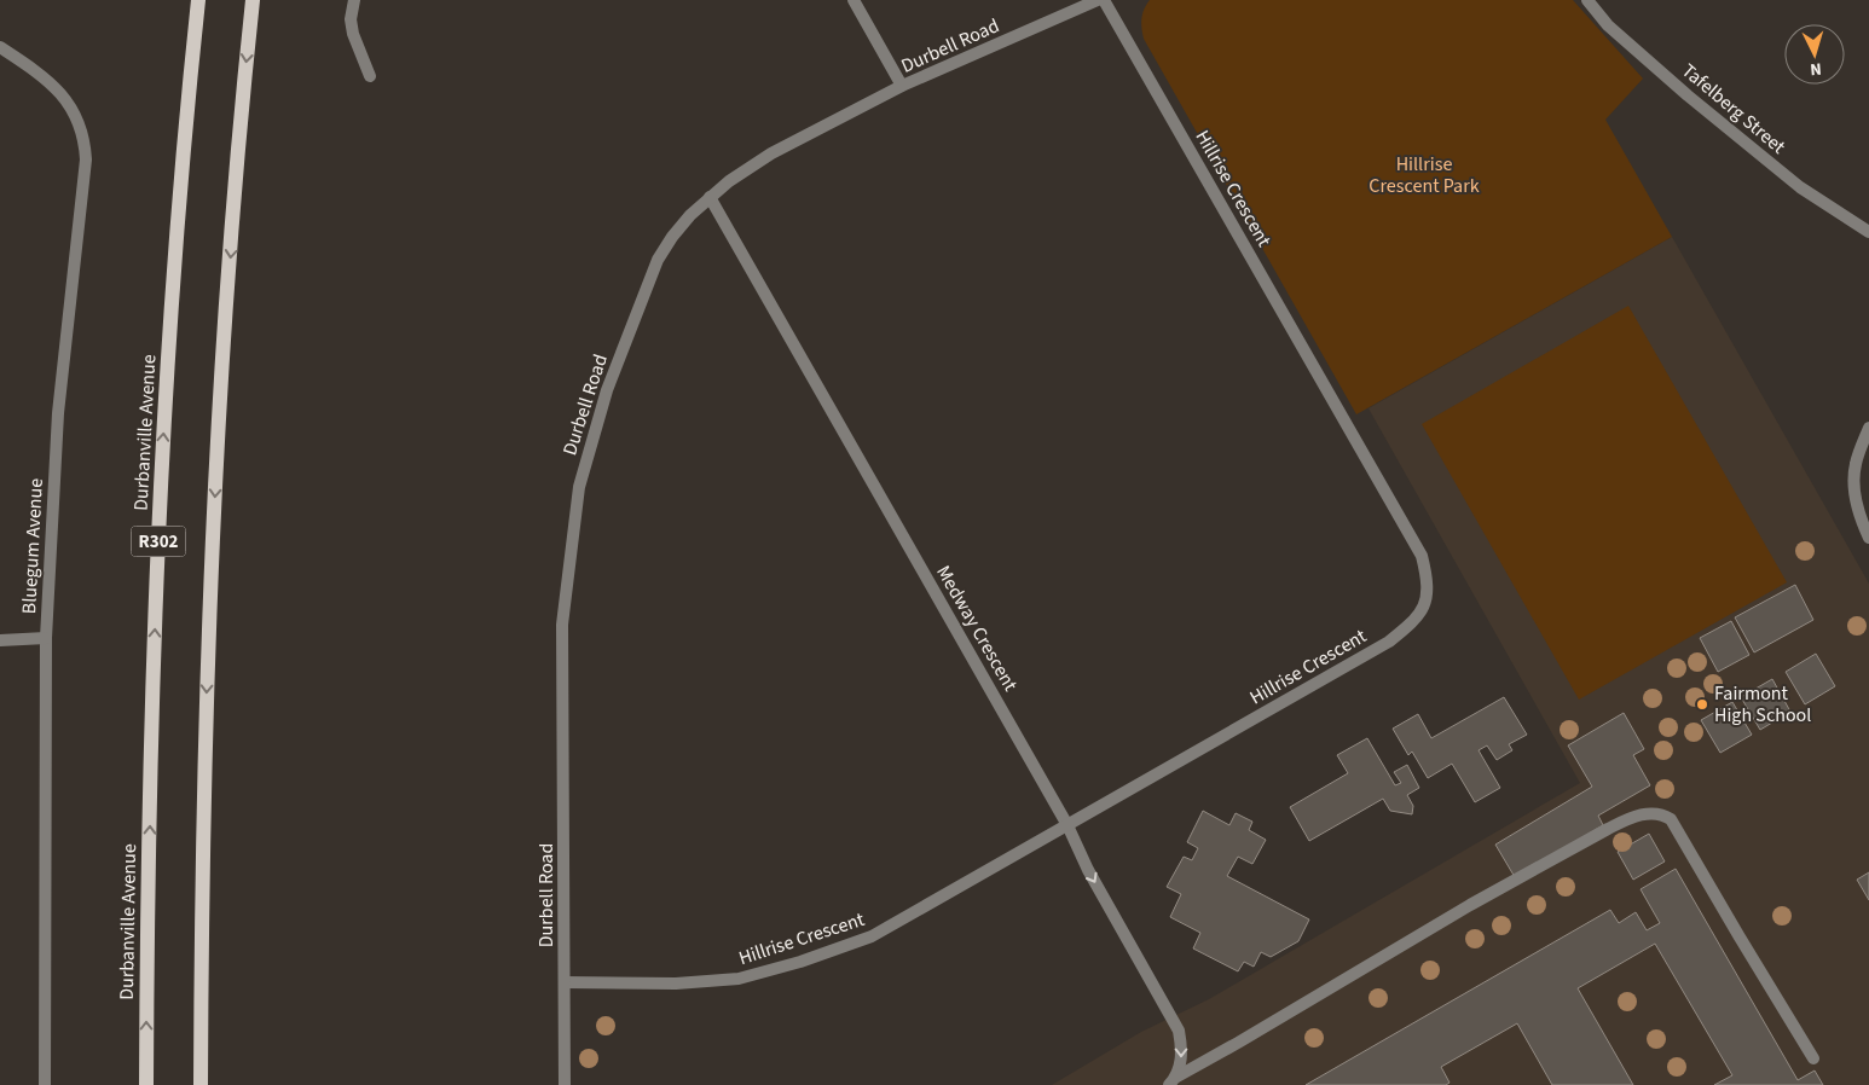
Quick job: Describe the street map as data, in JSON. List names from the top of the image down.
{
  "streets": {
    "main road": ["Durbanville Avenue", "R302"],
    "street": [
      "Durbell Road",
      "Tafelberg Street",
      "Hillrise Crescent",
      "Bluegum Avenue",
      "Medway Crescent"
    ]
  },
  "crossings": [
    ["Durbell Road", "Hillrise Crescent"],
    ["Durbell Road", "Medway Crescent"],
    ["Hillrise Crescent", "Medway Crescent"]
  ],
  "parks": ["Hillrise Crescent Park"],
  "places": ["Fairmont High School"],
  "north": "bottom"
}
